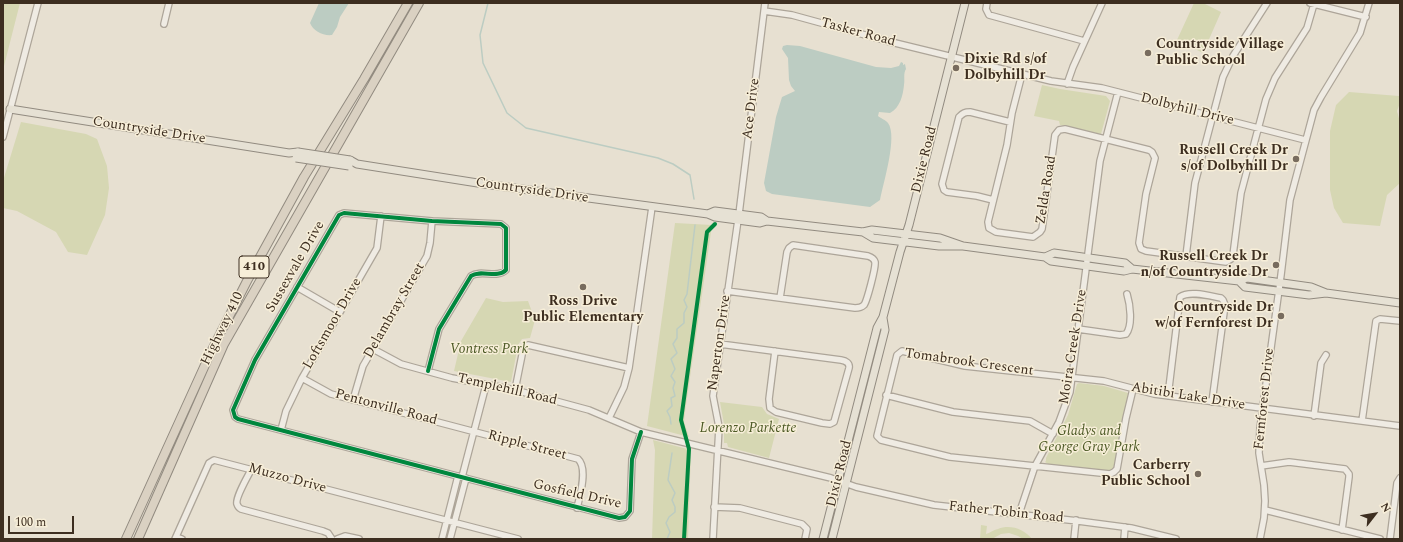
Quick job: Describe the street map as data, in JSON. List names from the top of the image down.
{
  "streets": {
    "highway": ["410", "Highway 410"],
    "main road": ["Countryside Drive", "Dixie Road"],
    "street": [
      "Tasker Road",
      "Ace Drive",
      "Dolbyhill Drive",
      "Zelda Road",
      "Sussexvale Drive",
      "Delambray Street",
      "Loftsmoor Drive",
      "Naperton Drive",
      "Moira Creek Drive",
      "Tomabrook Crescent",
      "Templehill Road",
      "Abitibi Lake Drive",
      "Fernforest Drive",
      "Pentonville Road",
      "Ripple Street",
      "Muzzo Drive",
      "Gosfield Drive",
      "Father Tobin Road"
    ]
  },
  "crossings": [
    ["Tasker Road", "Ace Drive"],
    ["Tasker Road", "Dolbyhill Drive"],
    ["Tasker Road", "Dixie Road"],
    ["Ace Drive", "Countryside Drive"],
    ["Ace Drive", "Naperton Drive"],
    ["Dolbyhill Drive", "Dixie Road"],
    ["Dolbyhill Drive", "Zelda Road"],
    ["Dolbyhill Drive", "Moira Creek Drive"],
    ["Dolbyhill Drive", "Fernforest Drive"],
    ["Countryside Drive", "Dixie Road"],
    ["Countryside Drive", "Naperton Drive"],
    ["Countryside Drive", "Moira Creek Drive"],
    ["Countryside Drive", "Fernforest Drive"],
    ["Dixie Road", "Father Tobin Road"],
    ["Zelda Road", "Moira Creek Drive"],
    ["Sussexvale Drive", "Delambray Street"],
    ["Sussexvale Drive", "Loftsmoor Drive"],
    ["Sussexvale Drive", "Templehill Road"],
    ["Sussexvale Drive", "Gosfield Drive"],
    ["Delambray Street", "Templehill Road"],
    ["Delambray Street", "Pentonville Road"],
    ["Loftsmoor Drive", "Pentonville Road"],
    ["Naperton Drive", "Templehill Road"],
    ["Moira Creek Drive", "Tomabrook Crescent"],
    ["Moira Creek Drive", "Abitibi Lake Drive"],
    ["Moira Creek Drive", "Father Tobin Road"],
    ["Tomabrook Crescent", "Abitibi Lake Drive"],
    ["Templehill Road", "Gosfield Drive"],
    ["Abitibi Lake Drive", "Fernforest Drive"],
    ["Pentonville Road", "Ripple Street"],
    ["Ripple Street", "Gosfield Drive"]
  ],
  "parks": ["Vontress Park", "Lorenzo Parkette", "Gladys and George Gray Park"],
  "places": [
    "Countryside Village Public School",
    "Dixie Rd s/of Dolbyhill Dr",
    "Russell Creek Dr s/of Dolbyhill Dr",
    "Russell Creek Dr n/of Countryside Dr",
    "Ross Drive Public Elementary",
    "Countryside Dr w/of Fernforest Dr",
    "Carberry Public School"
  ],
  "scale_bar": "100 m",
  "north": "top right"
}
